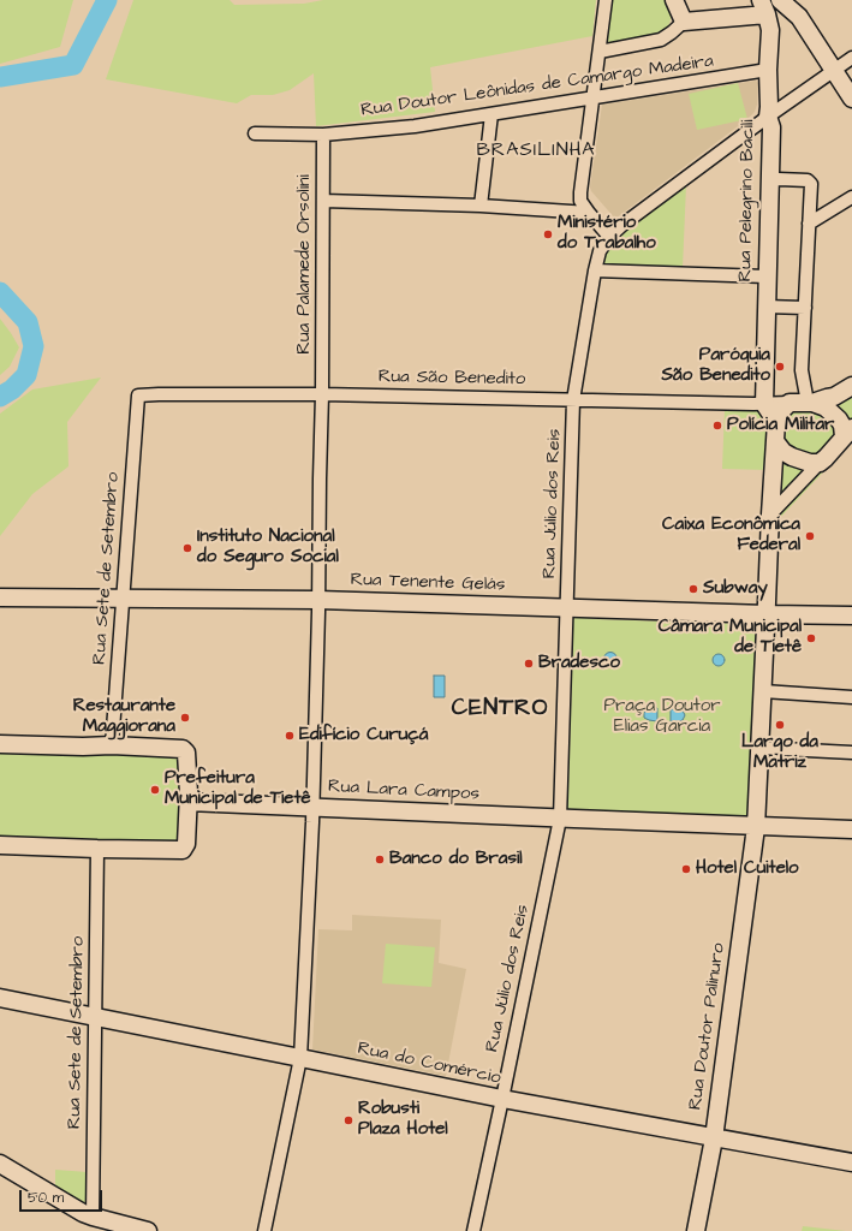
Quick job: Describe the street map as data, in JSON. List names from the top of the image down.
{
  "streets": {
    "street": [
      "Rua Doutor Leônidas de Camargo Madeira",
      "Rua Pelegrino Bacili",
      "Rua Palamede Orsolini",
      "Rua São Benedito",
      "Rua Júlio dos Reis",
      "Rua Sete de Setembro",
      "Rua Tenente Gelás",
      "Rua Lara Campos",
      "Rua Doutor Palinuro",
      "Rua do Comércio"
    ]
  },
  "crossings": [
    ["Rua Doutor Leônidas de Camargo Madeira", "Rua Pelegrino Bacili"],
    ["Rua Doutor Leônidas de Camargo Madeira", "Rua Palamede Orsolini"],
    ["Rua Pelegrino Bacili", "Rua São Benedito"],
    ["Rua Palamede Orsolini", "Rua São Benedito"],
    ["Rua Palamede Orsolini", "Rua Tenente Gelás"],
    ["Rua Palamede Orsolini", "Rua Lara Campos"],
    ["Rua Palamede Orsolini", "Rua do Comércio"],
    ["Rua São Benedito", "Rua Júlio dos Reis"],
    ["Rua São Benedito", "Rua Sete de Setembro"],
    ["Rua Júlio dos Reis", "Rua Tenente Gelás"],
    ["Rua Júlio dos Reis", "Rua Lara Campos"],
    ["Rua Júlio dos Reis", "Rua do Comércio"],
    ["Rua Sete de Setembro", "Rua Tenente Gelás"],
    ["Rua Sete de Setembro", "Rua do Comércio"],
    ["Rua Doutor Palinuro", "Rua do Comércio"]
  ],
  "districts": ["BRASILINHA", "CENTRO"],
  "parks": ["Praça Doutor Elias Garcia"],
  "places": [
    "Ministério do Trabalho",
    "Paróquia São Benedito",
    "Polícia Militar",
    "Caixa Econômica Federal",
    "Instituto Nacional do Seguro Social",
    "Subway",
    "Câmara Municipal de Tietê",
    "Bradesco",
    "Restaurante Maggiorana",
    "Largo da Matriz",
    "Edifício Curuçá",
    "Prefeitura Municipal de Tietê",
    "Banco do Brasil",
    "Hotel Cuitelo",
    "Robusti Plaza Hotel"
  ],
  "scale_bar": "50 m"
}
